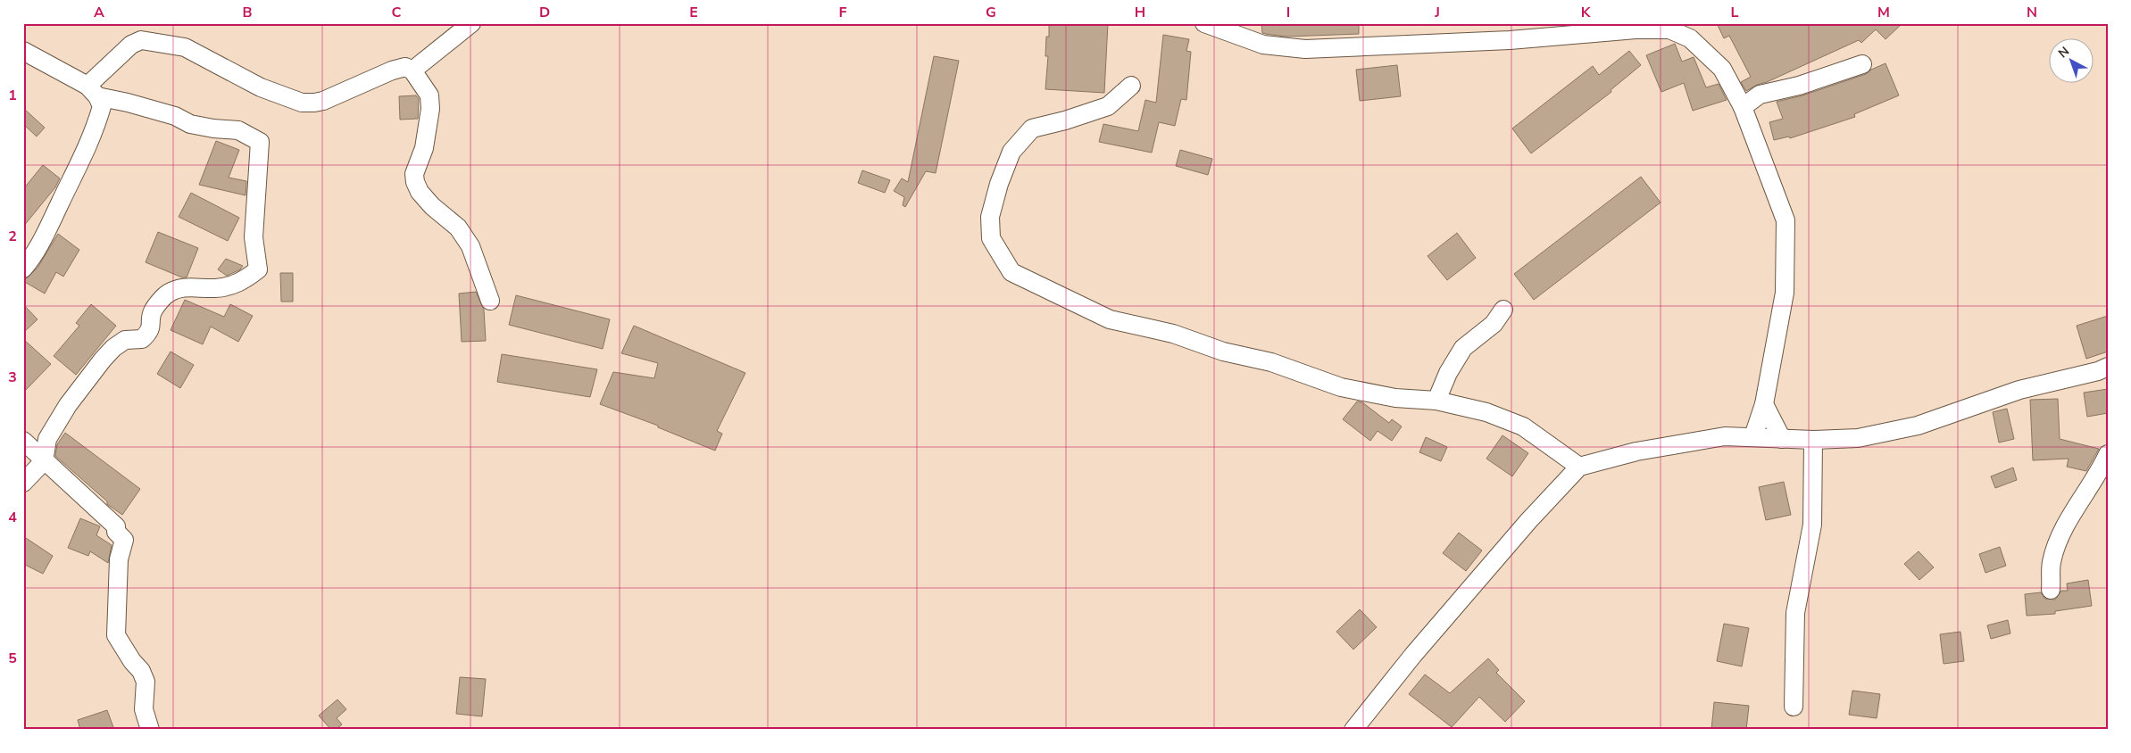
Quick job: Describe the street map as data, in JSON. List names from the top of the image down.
{
  "north": "top left",
  "grid": {
    "columns": [
      "A",
      "B",
      "C",
      "D",
      "E",
      "F",
      "G",
      "H",
      "I",
      "J",
      "K",
      "L",
      "M",
      "N"
    ],
    "rows": [
      "1",
      "2",
      "3",
      "4",
      "5"
    ]
  }
}
